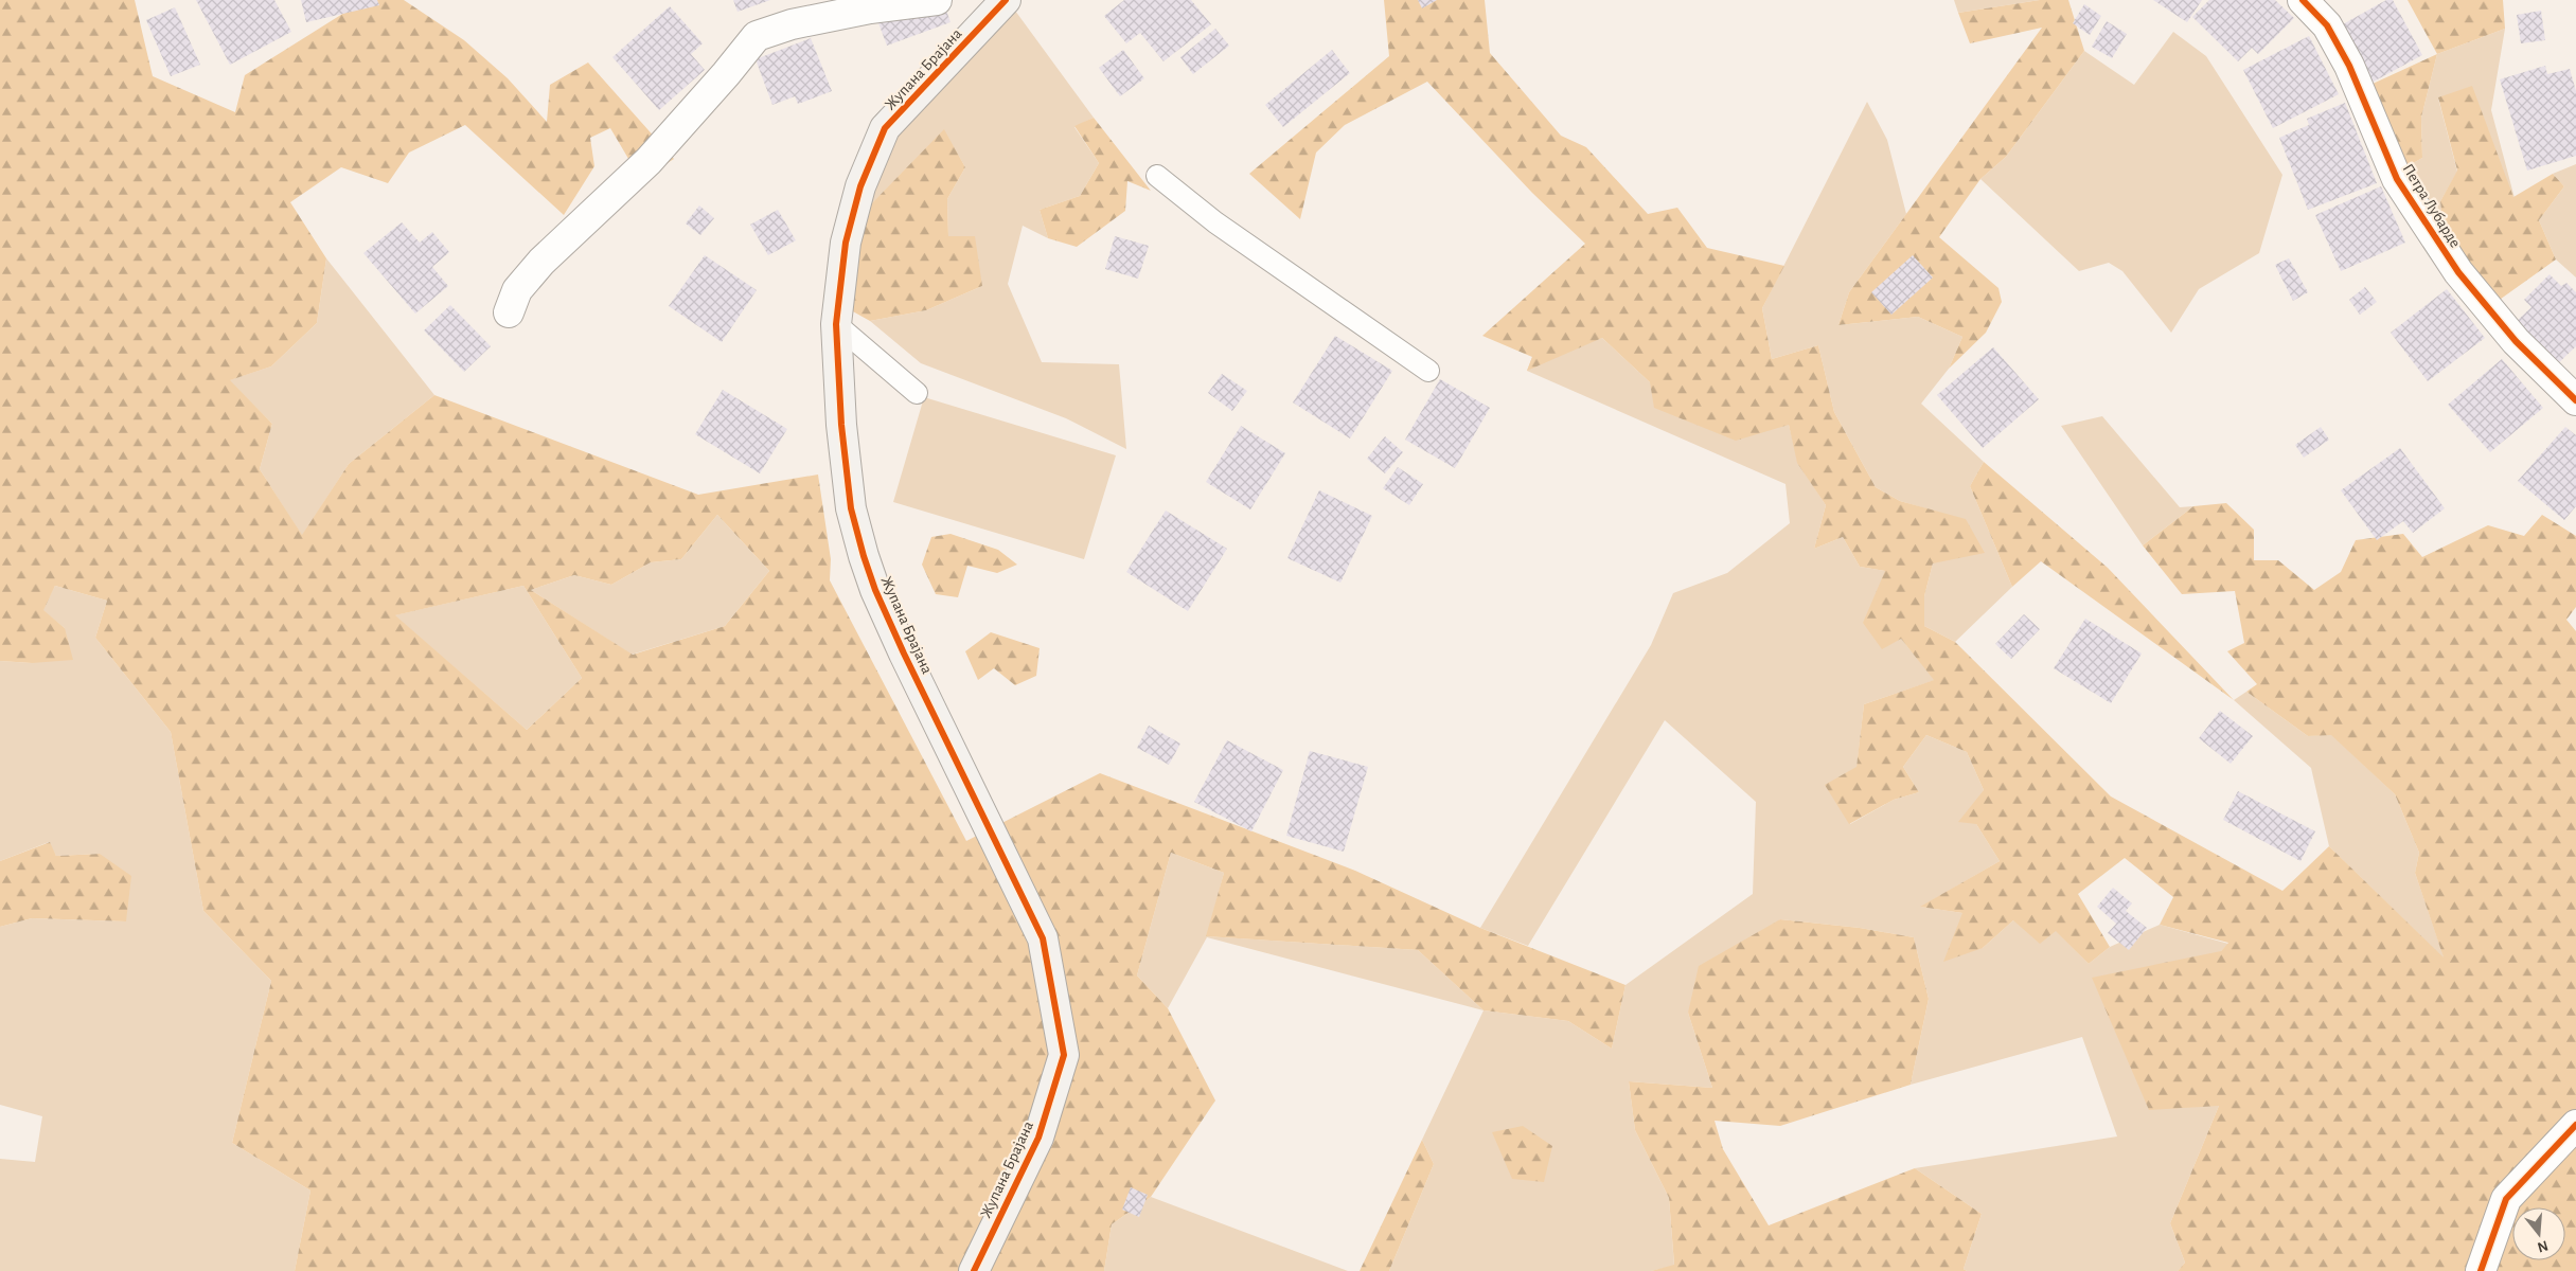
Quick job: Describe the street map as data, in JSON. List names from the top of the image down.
{
  "streets": {
    "street": ["Жупана Брајана", "Петра Лубарде"]
  },
  "north": "bottom"
}
